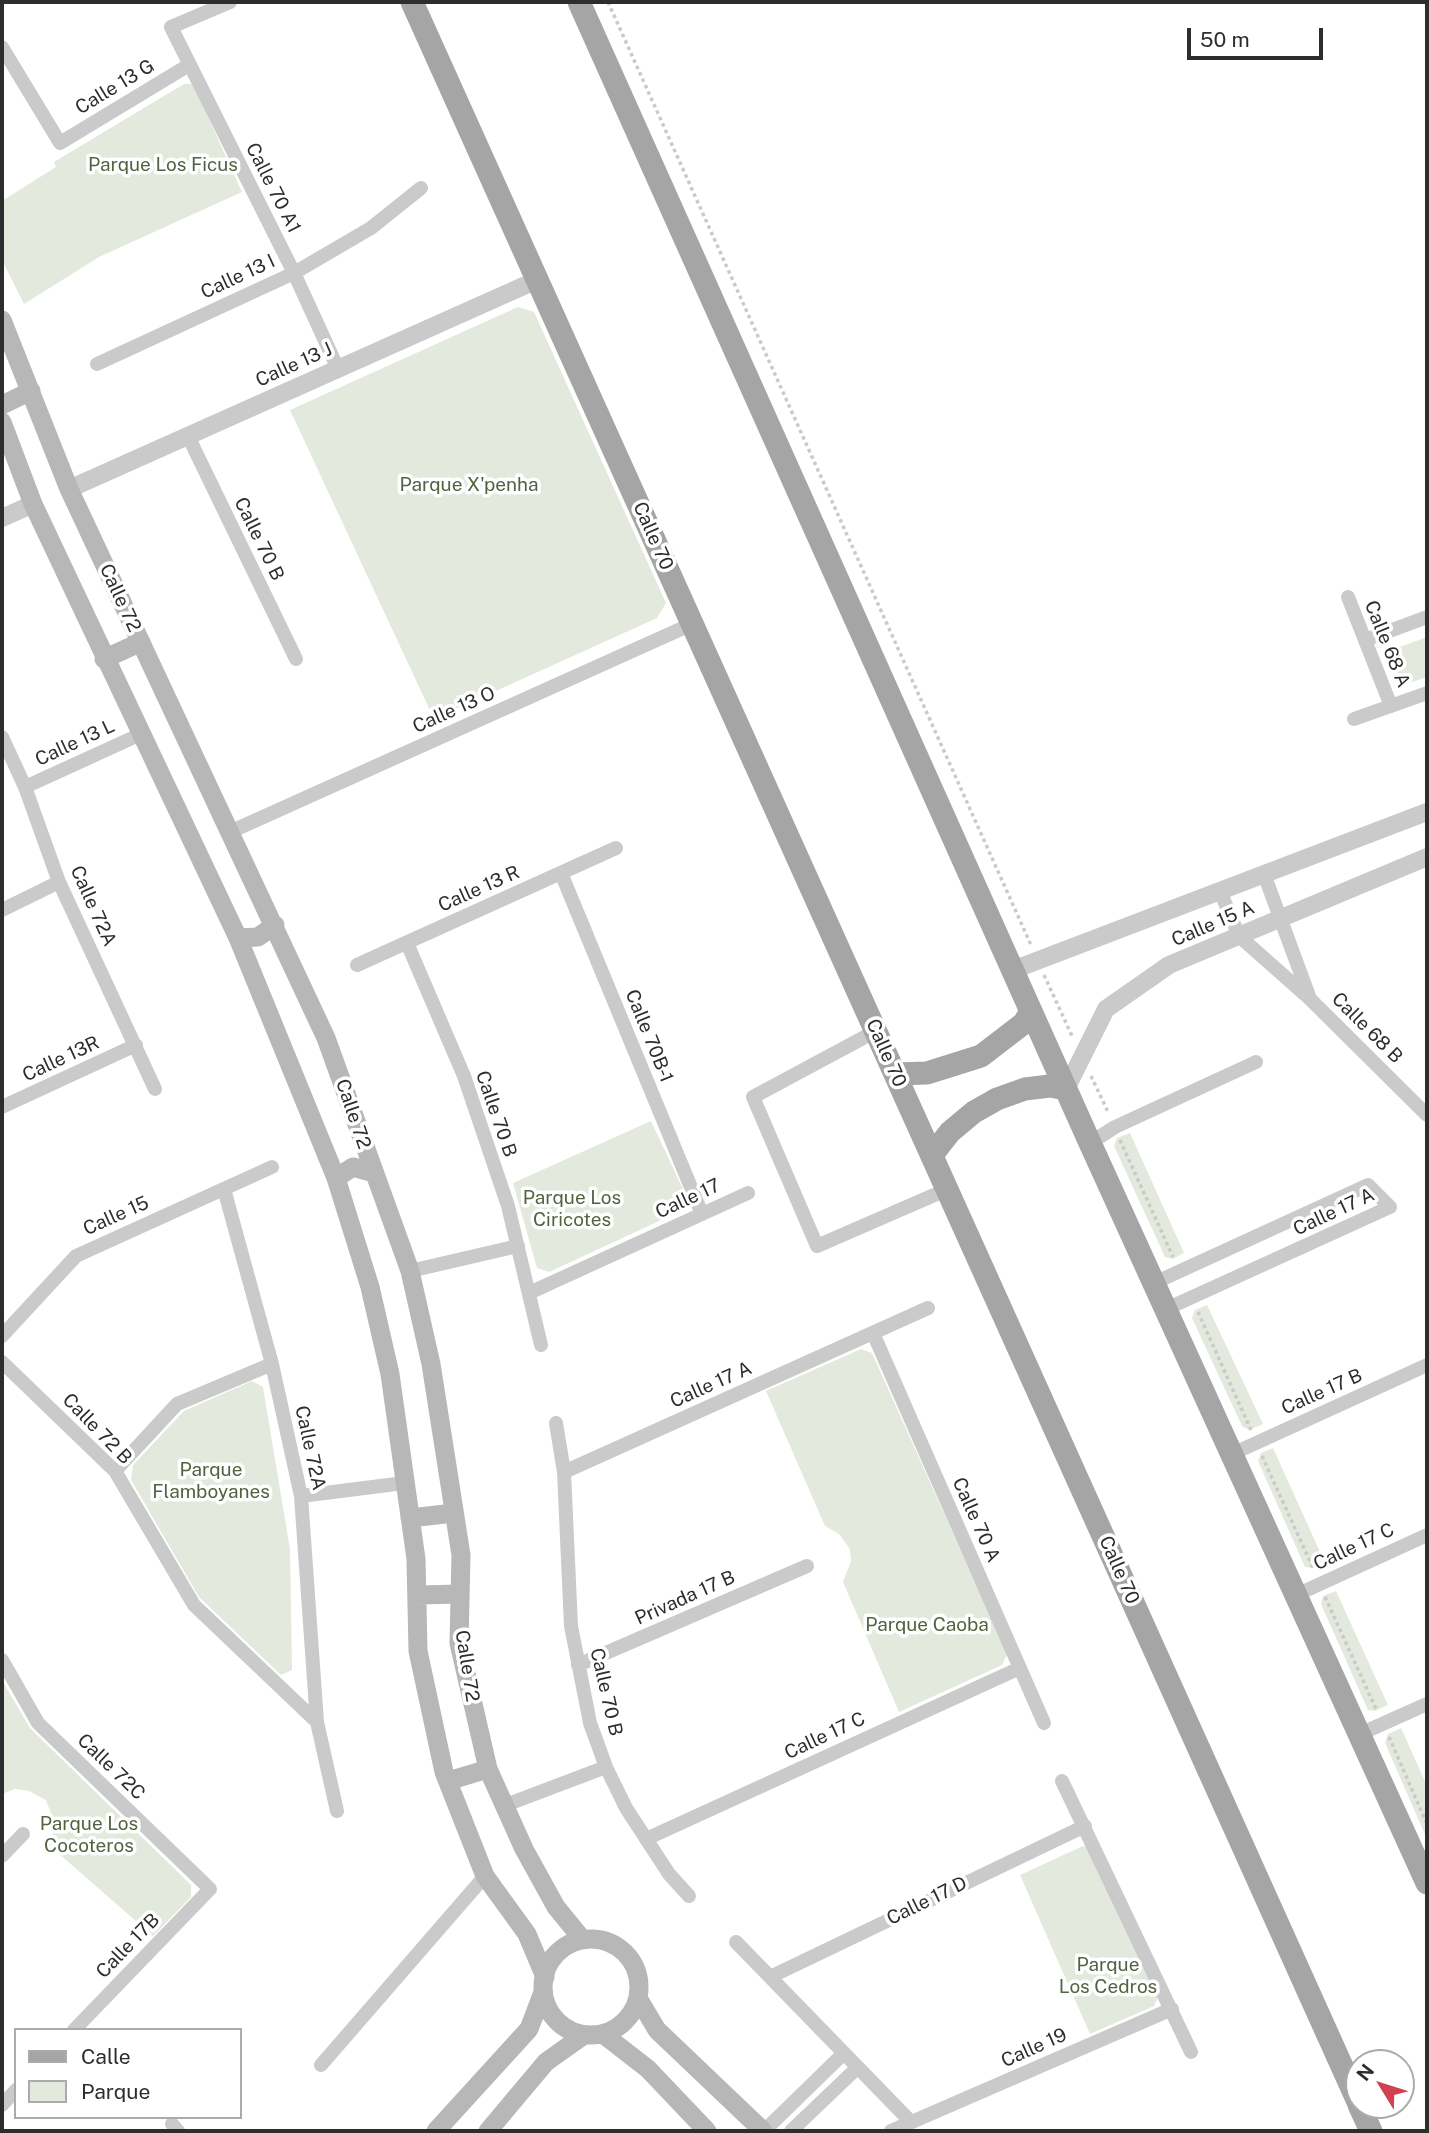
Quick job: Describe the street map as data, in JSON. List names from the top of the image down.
{
  "streets": {
    "main road": ["Calle 70", "Calle 72"],
    "street": [
      "Calle 13 G",
      "Calle 70 A1",
      "Calle 13 I",
      "Calle 13 J",
      "Calle 70 B",
      "Calle 68 A",
      "Calle 13 O",
      "Calle 13 L",
      "Calle 13 R",
      "Calle 72A",
      "Calle 15 A",
      "Calle 68 B",
      "Calle 70B-1",
      "Calle 13R",
      "Calle 17",
      "Calle 17 A",
      "Calle 15",
      "Calle 17 B",
      "Calle 72 B",
      "Calle 70 A",
      "Calle 17 C",
      "Privada 17 B",
      "Calle 72C",
      "Calle 17 D",
      "Calle 17B",
      "Calle 19"
    ]
  },
  "crossings": [
    ["Calle 13 G", "Calle 70 A1"],
    ["Calle 70 A1", "Calle 13 I"],
    ["Calle 70 A1", "Calle 13 J"],
    ["Calle 13 J", "Calle 70"],
    ["Calle 13 J", "Calle 70 B"],
    ["Calle 13 J", "Calle 72"],
    ["Calle 70", "Calle 13 O"],
    ["Calle 70 B", "Calle 13 R"],
    ["Calle 70 B", "Calle 17"],
    ["Calle 70 B", "Calle 17 A"],
    ["Calle 70 B", "Calle 17 C"],
    ["Calle 70 B", "Privada 17 B"],
    ["Calle 72", "Calle 13 O"],
    ["Calle 72", "Calle 13 L"],
    ["Calle 13 L", "Calle 72A"],
    ["Calle 13 R", "Calle 70B-1"],
    ["Calle 72A", "Calle 13R"],
    ["Calle 72A", "Calle 15"],
    ["Calle 72A", "Calle 72 B"],
    ["Calle 15 A", "Calle 68 B"],
    ["Calle 70B-1", "Calle 17"],
    ["Calle 17 A", "Calle 70 A"],
    ["Calle 70 A", "Calle 17 C"],
    ["Calle 72C", "Calle 17B"]
  ],
  "parks": [
    "Parque Los Ficus",
    "Parque X'penha",
    "Parque Los Ciricotes",
    "Parque Flamboyanes",
    "Parque Caoba",
    "Parque Los Cocoteros",
    "Parque Los Cedros"
  ],
  "legend": ["Calle", "Parque"],
  "scale_bar": "50 m",
  "north": "top left"
}
